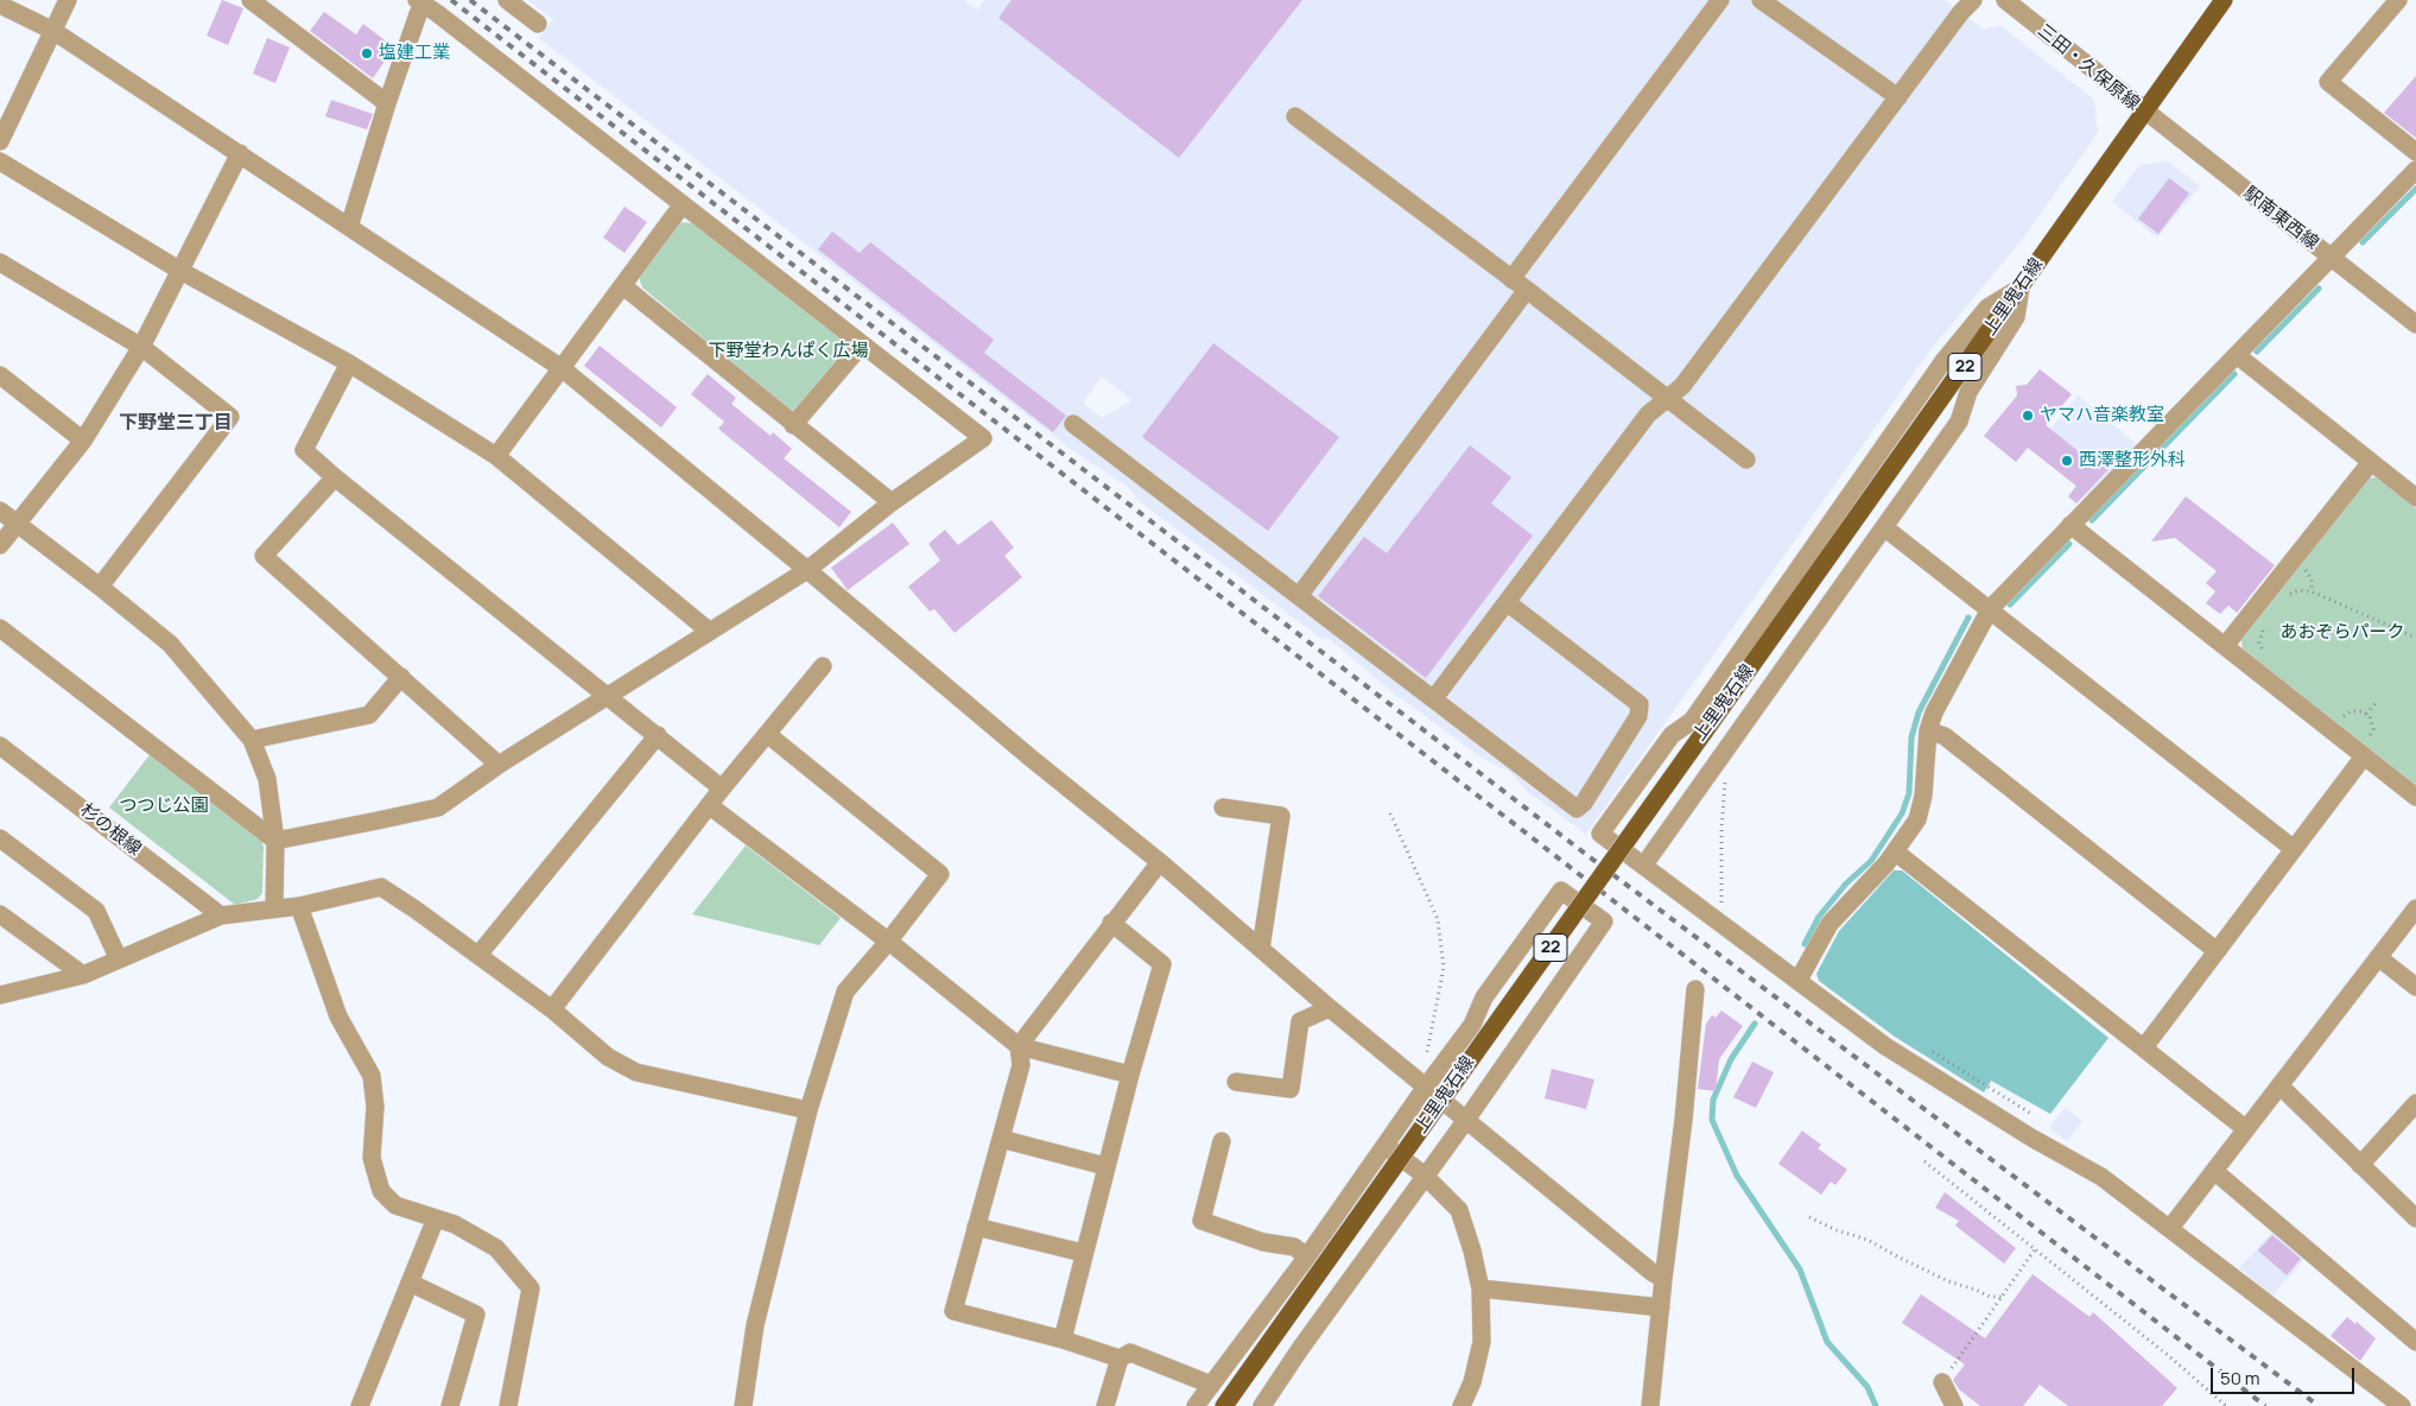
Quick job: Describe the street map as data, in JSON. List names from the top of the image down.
{
  "streets": {
    "main road": ["上里鬼石線", "22"],
    "street": ["三田・久保原線", "駅南東西線", "杉の根線"]
  },
  "crossings": [
    ["三田・久保原線", "駅南東西線"],
    ["三田・久保原線", "上里鬼石線"],
    ["駅南東西線", "上里鬼石線"]
  ],
  "districts": ["下野堂三丁目"],
  "parks": ["下野堂わんぱく広場", "あおぞらパーク", "つつじ公園"],
  "places": ["塩建工業", "ヤマハ音楽教室", "西澤整形外科"],
  "scale_bar": "50 m"
}
